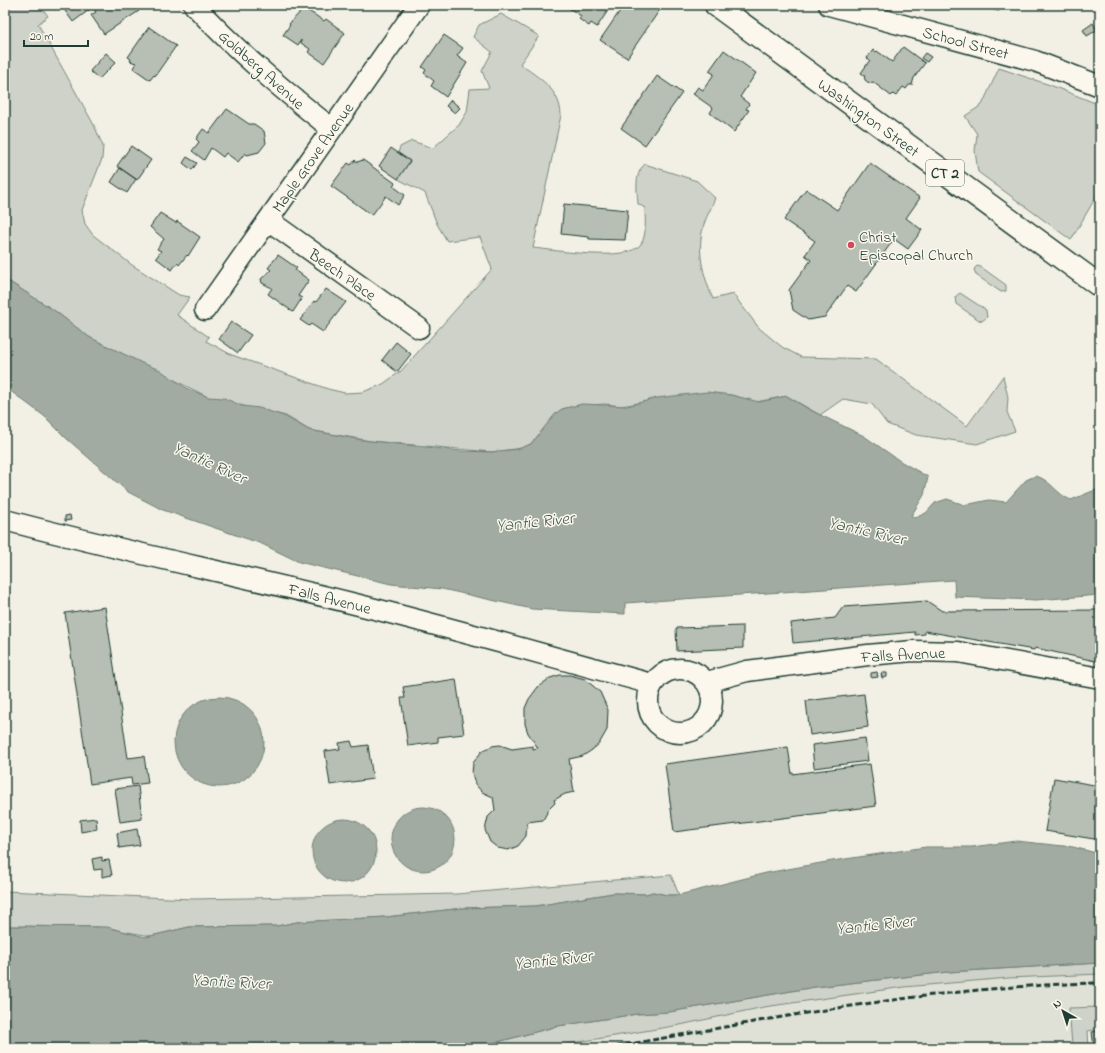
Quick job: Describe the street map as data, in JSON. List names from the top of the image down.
{
  "streets": {
    "highway": ["Washington Street", "CT 2"],
    "street": [
      "School Street",
      "Goldberg Avenue",
      "Maple Grove Avenue",
      "Beech Place",
      "Falls Avenue"
    ]
  },
  "crossings": [
    ["Goldberg Avenue", "Maple Grove Avenue"],
    ["Maple Grove Avenue", "Beech Place"]
  ],
  "water": ["Yantic River"],
  "places": ["Christ Episcopal Church"],
  "scale_bar": "20 m",
  "north": "top left"
}
